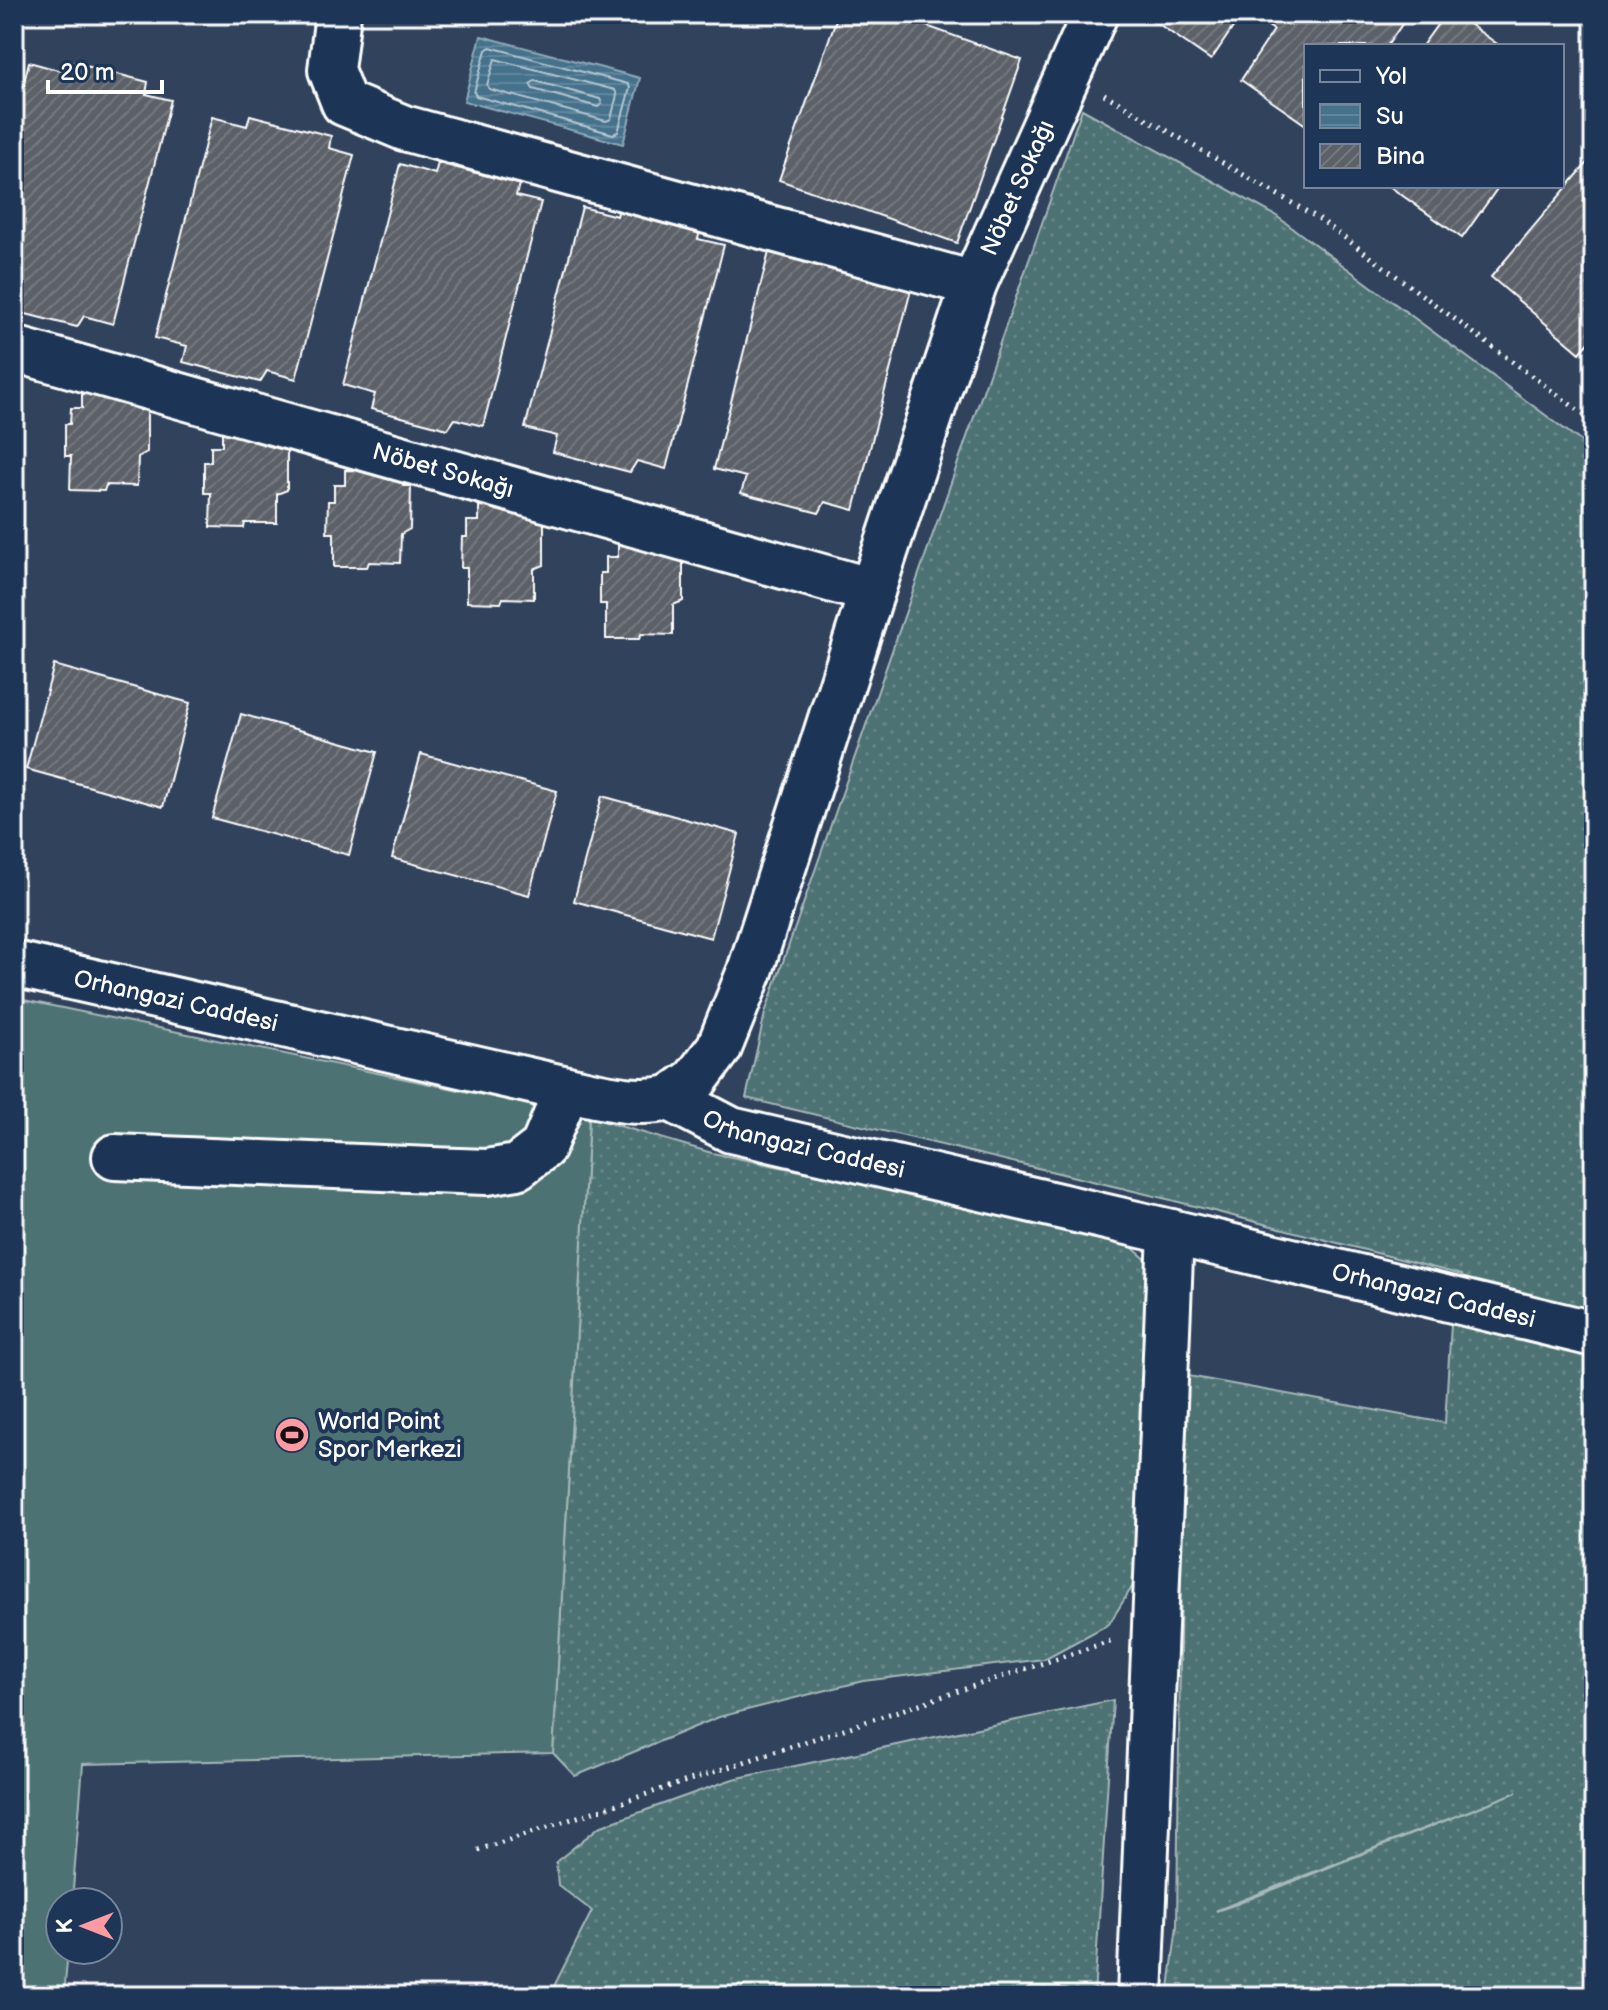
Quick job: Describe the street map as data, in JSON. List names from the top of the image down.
{
  "streets": {
    "street": ["Nöbet Sokağı", "Orhangazi Caddesi"]
  },
  "crossings": [
    ["Nöbet Sokağı", "Orhangazi Caddesi"]
  ],
  "places": {
    "sports": ["World Point Spor Merkezi"]
  },
  "legend": ["Yol", "Su", "Bina"],
  "scale_bar": "20 m",
  "north": "left"
}
